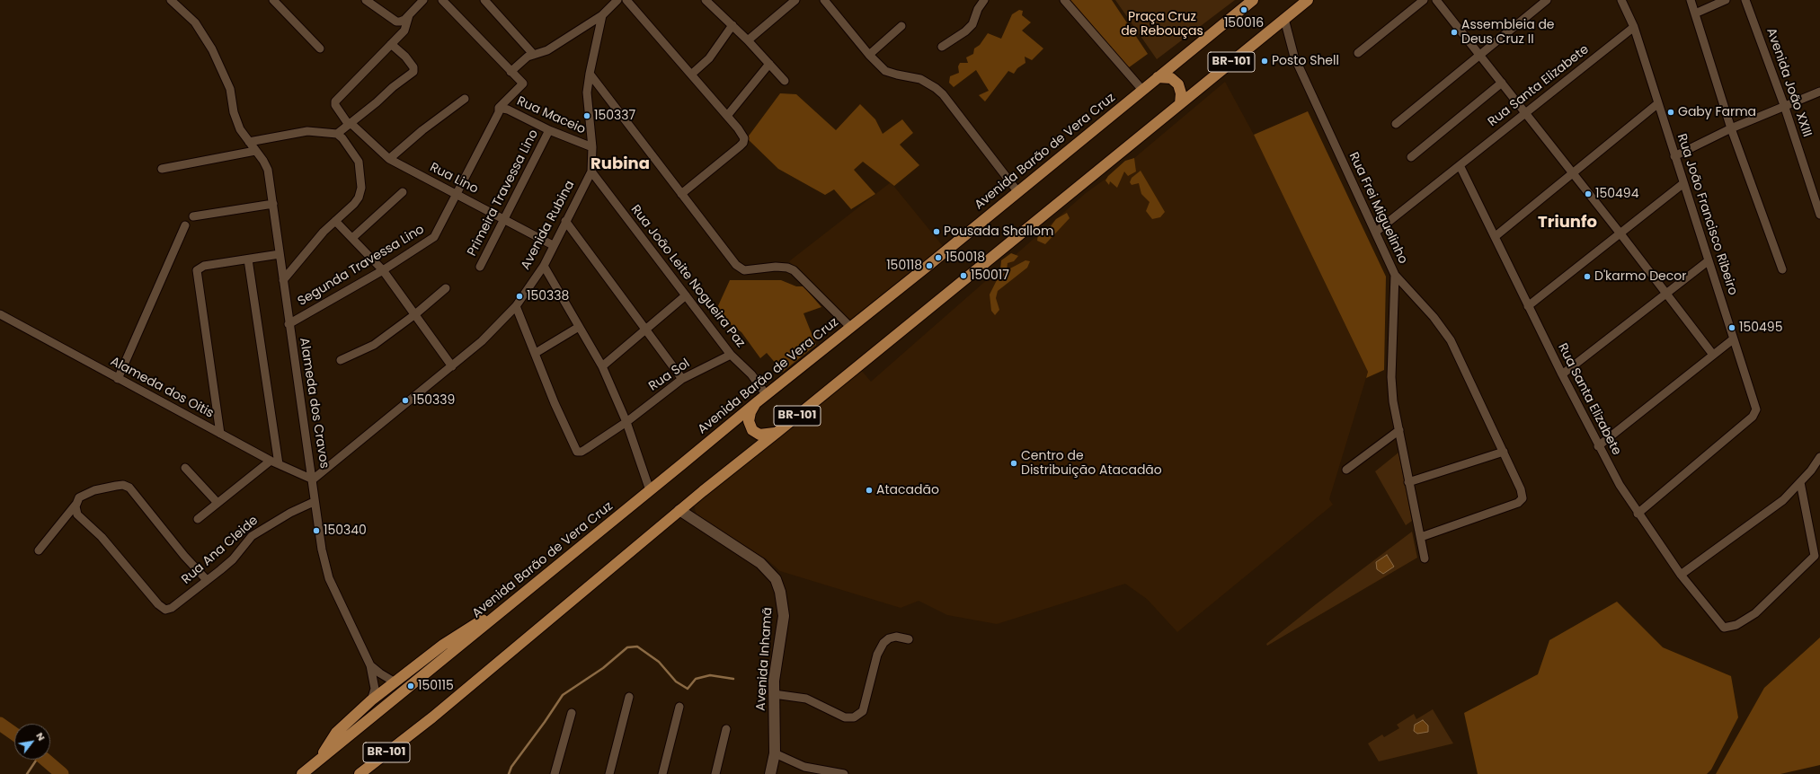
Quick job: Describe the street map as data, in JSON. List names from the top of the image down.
{
  "streets": {
    "highway": ["BR-101", "Avenida Barão de Vera Cruz"],
    "street": [
      "Avenida João XXIII",
      "Rua Santa Elizabete",
      "Rua Maceio",
      "Rua Lino",
      "Primeira Travessa Lino",
      "Rua Frei Miguelinho",
      "Rua João Francisco Ribeiro",
      "Avenida Rubina",
      "Segunda Travessa Lino",
      "Rua João Leite Nogueira Paz",
      "Rua Sol",
      "Alameda dos Oitis",
      "Alameda dos Cravos",
      "Rua Ana Cleide",
      "Avenida Inhamã"
    ]
  },
  "crossings": [
    ["BR-101", "Rua Frei Miguelinho"],
    ["BR-101", "Avenida Inhamã"],
    ["Rua Santa Elizabete", "Rua Frei Miguelinho"],
    ["Rua Santa Elizabete", "Rua João Francisco Ribeiro"],
    ["Rua Maceio", "Primeira Travessa Lino"],
    ["Rua Maceio", "Avenida Rubina"],
    ["Rua Maceio", "Segunda Travessa Lino"],
    ["Avenida Barão de Vera Cruz", "Rua João Leite Nogueira Paz"],
    ["Rua Lino", "Primeira Travessa Lino"],
    ["Rua Lino", "Avenida Rubina"],
    ["Rua Lino", "Segunda Travessa Lino"],
    ["Avenida Rubina", "Rua João Leite Nogueira Paz"],
    ["Avenida Rubina", "Alameda dos Oitis"],
    ["Avenida Rubina", "Alameda dos Cravos"],
    ["Segunda Travessa Lino", "Alameda dos Cravos"],
    ["Rua João Leite Nogueira Paz", "Rua Sol"],
    ["Alameda dos Oitis", "Alameda dos Cravos"],
    ["Alameda dos Cravos", "Rua Ana Cleide"]
  ],
  "districts": ["Rubina", "Triunfo"],
  "parks": ["Praça Cruz de Rebouças"],
  "places": [
    "150016",
    "Assembleia de Deus Cruz II",
    "Posto Shell",
    "Gaby Farma",
    "150337",
    "150494",
    "Pousada Shallom",
    "150018",
    "150118",
    "150017",
    "D'karmo Decor",
    "150338",
    "150495",
    "150339",
    "Centro de Distribuição Atacadão",
    "Atacadão",
    "150340",
    "150115"
  ],
  "north": "top right"
}
